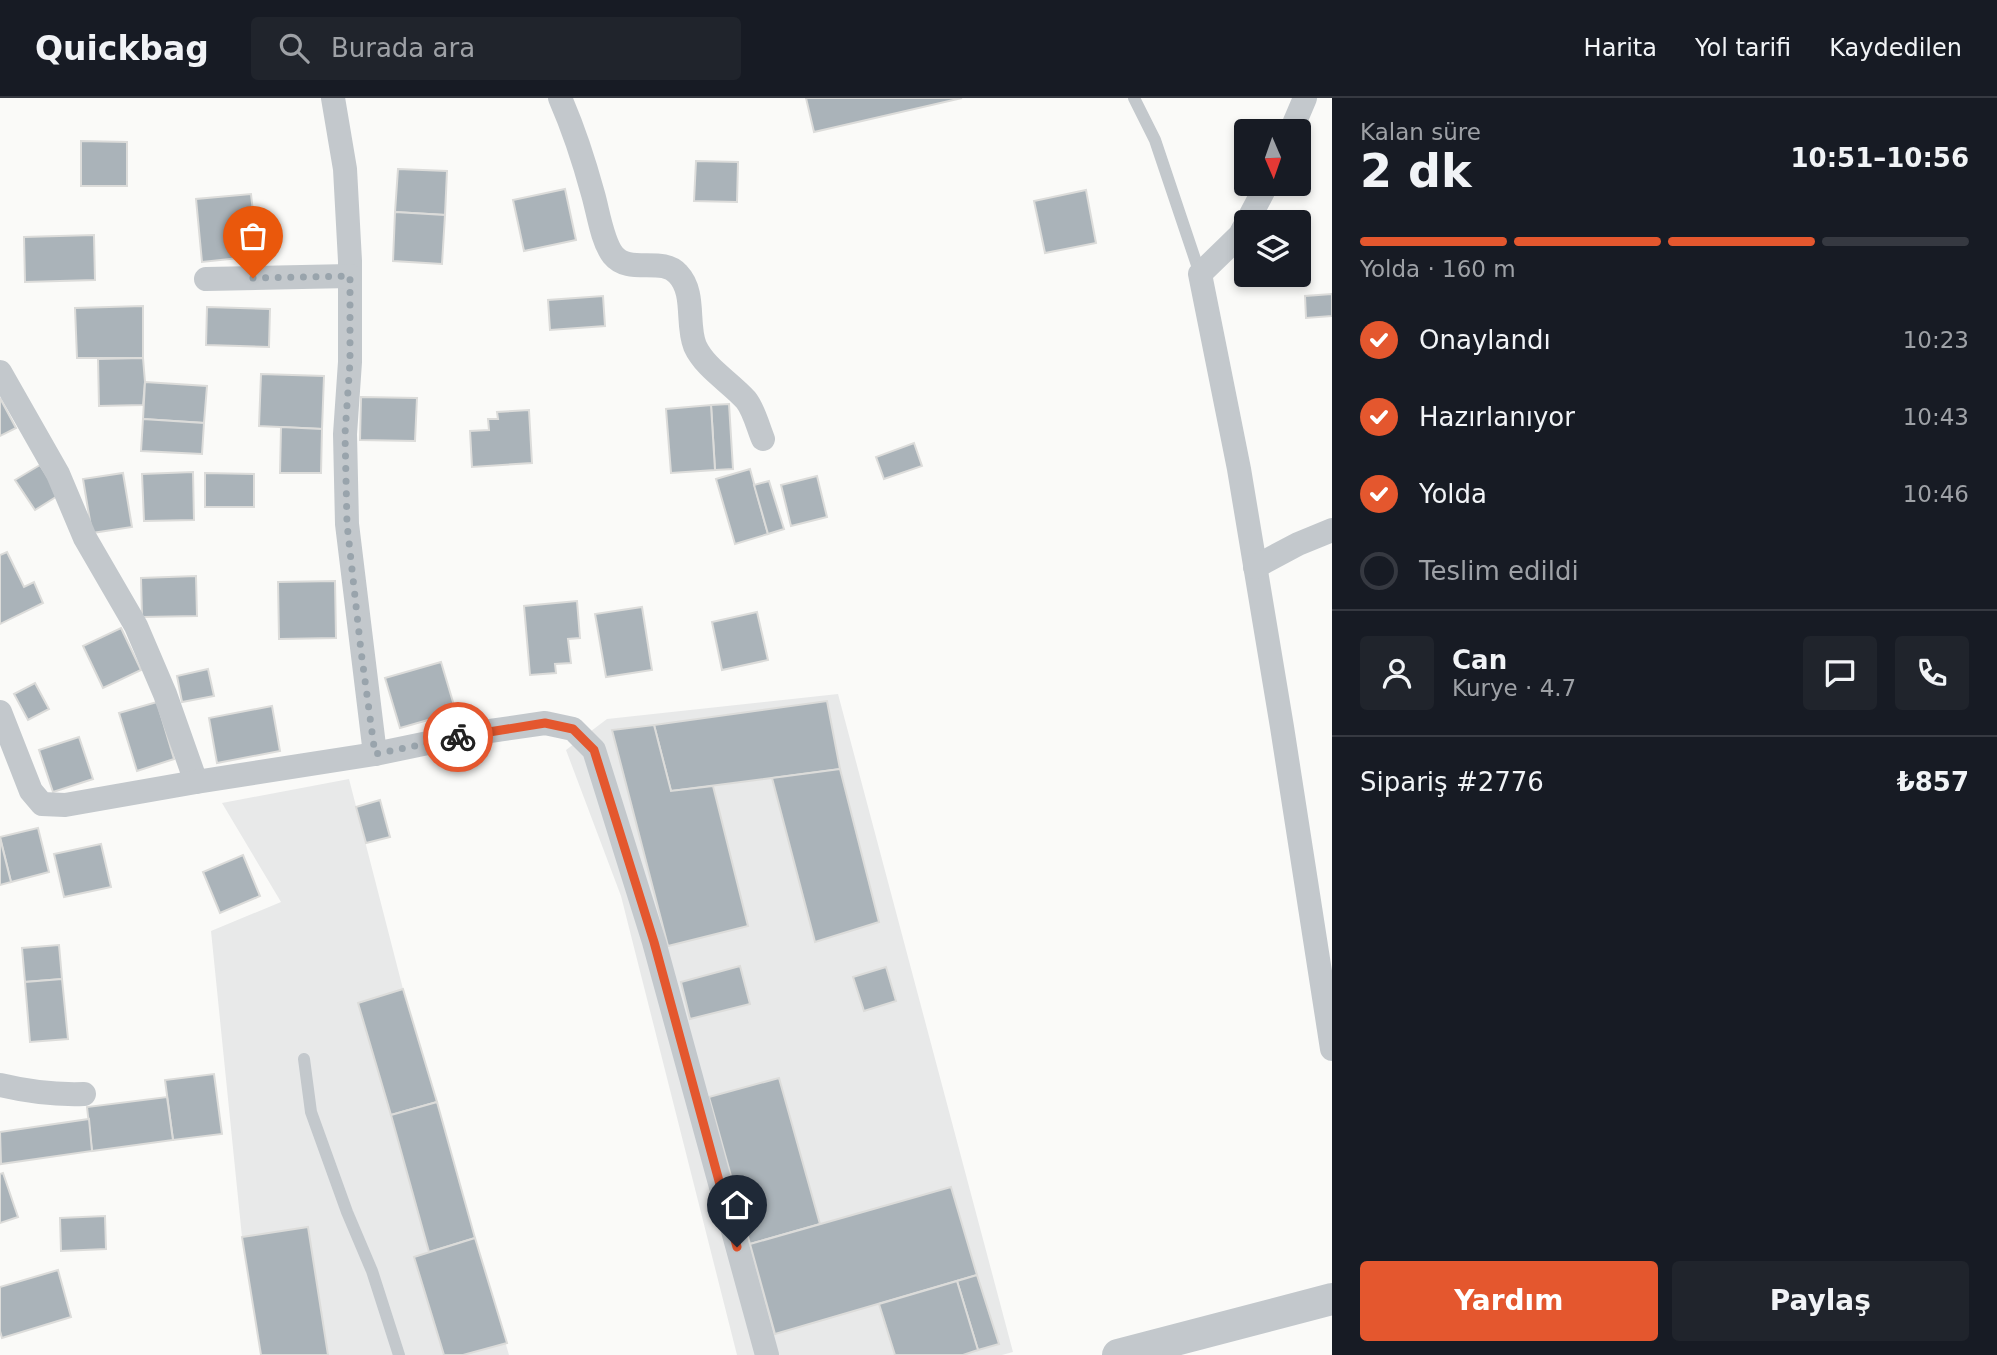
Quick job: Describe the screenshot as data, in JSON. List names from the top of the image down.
{
  "north": "bottom",
  "page": {
    "header": "Quickbag",
    "search": "Burada ara",
    "nav": ["Harita", "Yol tarifi", "Kaydedilen"],
    "heading": ["2 dk", "Kalan süre", "10:51–10:56"],
    "panel": [
      "Can",
      "Kurye · 4.7",
      "Sipariş #2776",
      "₺857"
    ],
    "bar": "Yolda · 160 m",
    "list": [
      ["Onaylandı", "10:23"],
      ["Hazırlanıyor", "10:43"],
      ["Yolda", "10:46"],
      "Teslim edildi"
    ],
    "buttons": ["Yardım", "Paylaş"]
  }
}
